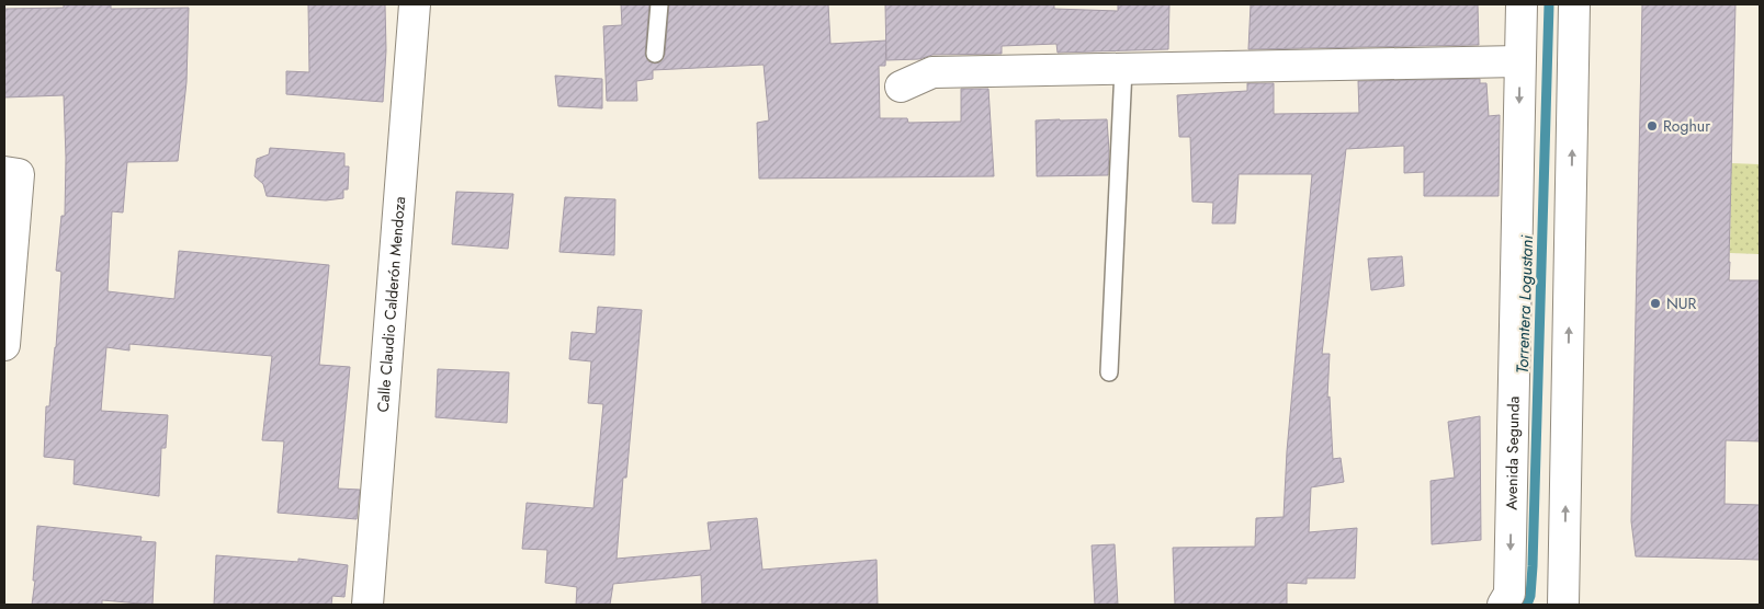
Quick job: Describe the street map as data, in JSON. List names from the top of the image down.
{
  "streets": {
    "street": ["Calle Claudio Calderón Mendoza", "Avenida Segunda"]
  },
  "water": ["Torrentera Logustani"],
  "places": ["Roghur", "NUR"]
}
